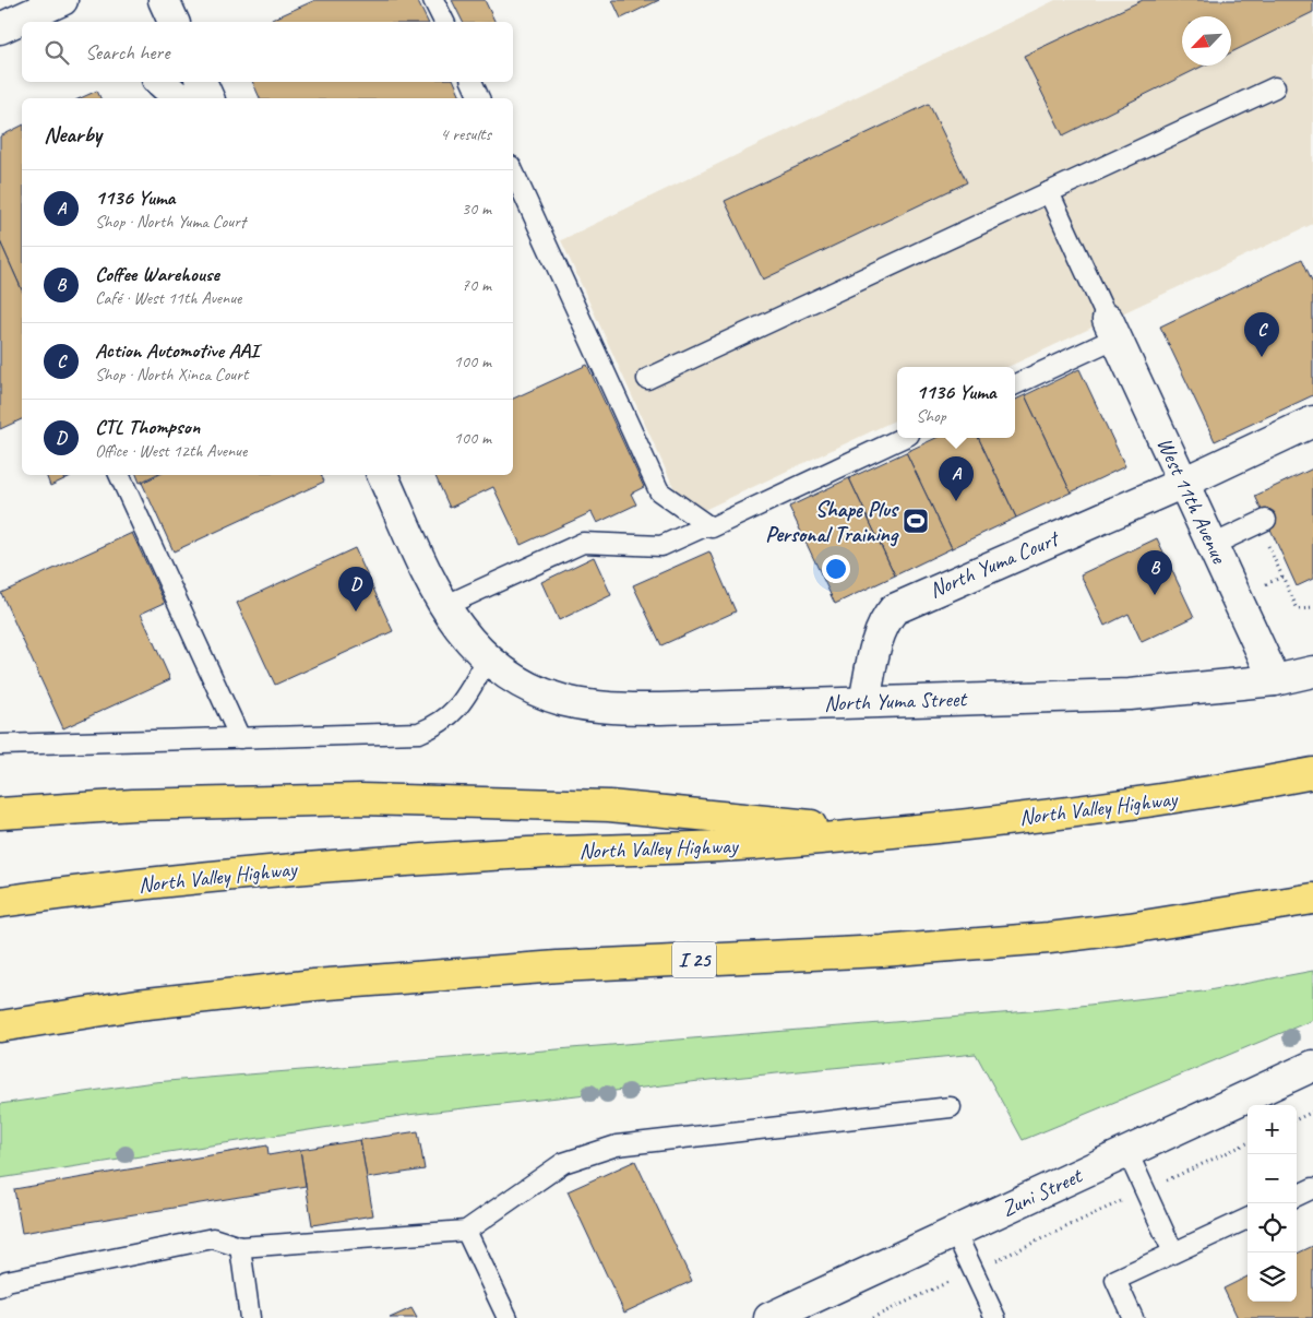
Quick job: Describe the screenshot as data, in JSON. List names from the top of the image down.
{
  "streets": {
    "highway": ["North Valley Highway", "I 25"],
    "street": [
      "West 11th Avenue",
      "North Yuma Court",
      "North Yuma Street",
      "Zuni Street"
    ]
  },
  "crossings": [
    ["West 11th Avenue", "North Yuma Court"],
    ["West 11th Avenue", "North Yuma Street"],
    ["North Yuma Court", "North Yuma Street"]
  ],
  "places": {
    "sports": ["Shape Plus Personal Training"]
  },
  "north": "bottom left",
  "page": {
    "search": "Search here",
    "heading": ["Nearby", "4 results"],
    "list": [
      {
        "mark": "A",
        "name": "1136 Yuma",
        "note": "Shop · North Yuma Court",
        "value": "30 m"
      },
      {
        "mark": "B",
        "name": "Coffee Warehouse",
        "note": "Café · West 11th Avenue",
        "value": "70 m"
      },
      {
        "mark": "C",
        "name": "Action Automotive AAI",
        "note": "Shop · North Xinca Court",
        "value": "100 m"
      },
      {
        "mark": "D",
        "name": "CTL Thompson",
        "note": "Office · West 12th Avenue",
        "value": "100 m"
      }
    ],
    "pins": [
      "C",
      "A",
      "B",
      "D"
    ],
    "popup": ["1136 Yuma", "Shop"],
    "map_buttons": ["+", "−"]
  }
}
